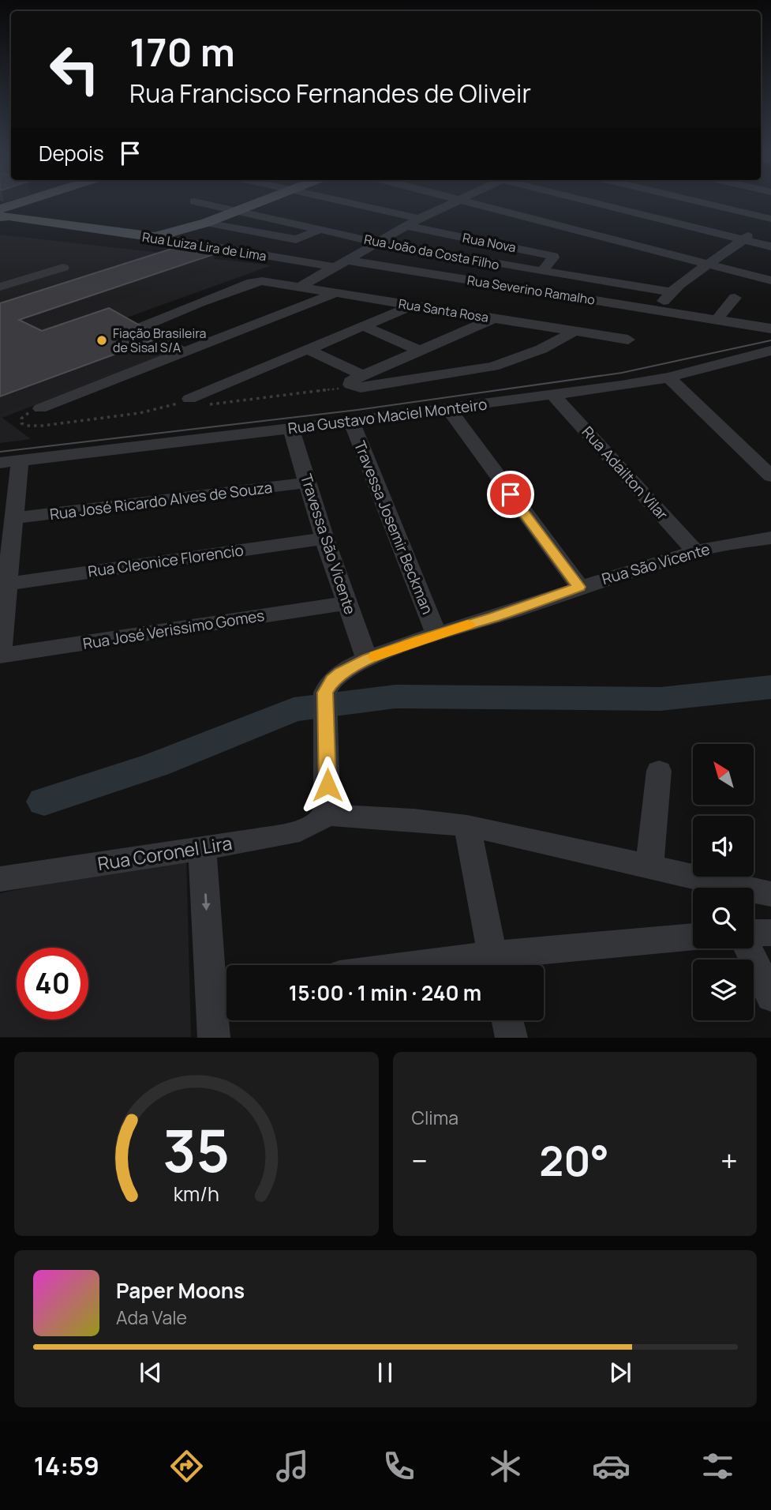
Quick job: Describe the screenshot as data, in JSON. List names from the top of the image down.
{
  "streets": {
    "main road": ["Rua Luiza Lira de Lima"],
    "street": [
      "Rua Nova",
      "Rua João da Costa Filho",
      "Rua Severino Ramalho",
      "Rua Santa Rosa",
      "Rua Gustavo Maciel Monteiro",
      "Rua Adailton Vilar",
      "Rua José Ricardo Alves de Souza",
      "Travessa Josemir Beckman",
      "Travessa São Vicente",
      "Rua Cleonice Florencio",
      "Rua São Vicente",
      "Rua José Verissimo Gomes",
      "Rua Coronel Lira"
    ]
  },
  "crossings": [
    ["Rua Nova", "Rua João da Costa Filho"],
    ["Rua Luiza Lira de Lima", "Rua Severino Ramalho"],
    ["Rua Gustavo Maciel Monteiro", "Rua Adailton Vilar"],
    ["Rua Gustavo Maciel Monteiro", "Travessa Josemir Beckman"],
    ["Rua Gustavo Maciel Monteiro", "Travessa São Vicente"],
    ["Rua Adailton Vilar", "Rua São Vicente"],
    ["Rua José Ricardo Alves de Souza", "Travessa São Vicente"],
    ["Travessa Josemir Beckman", "Rua São Vicente"],
    ["Travessa São Vicente", "Rua Cleonice Florencio"],
    ["Travessa São Vicente", "Rua São Vicente"],
    ["Travessa São Vicente", "Rua José Verissimo Gomes"],
    ["Rua São Vicente", "Rua Coronel Lira"]
  ],
  "places": ["Fiação Brasileira de Sisal S/A"],
  "north": "top left",
  "page": {
    "turn": ["170 m", "Rua Francisco Fernandes de Oliveir"],
    "then": "Depois",
    "limit": "40",
    "trip": "15:00 · 1 min · 240 m",
    "tile": "Clima",
    "heat": ["−", "20°", "+"],
    "song": ["Paper Moons", "Ada Vale"],
    "tabs": "14:59",
    "gauge": ["35", "km/h"]
  }
}
